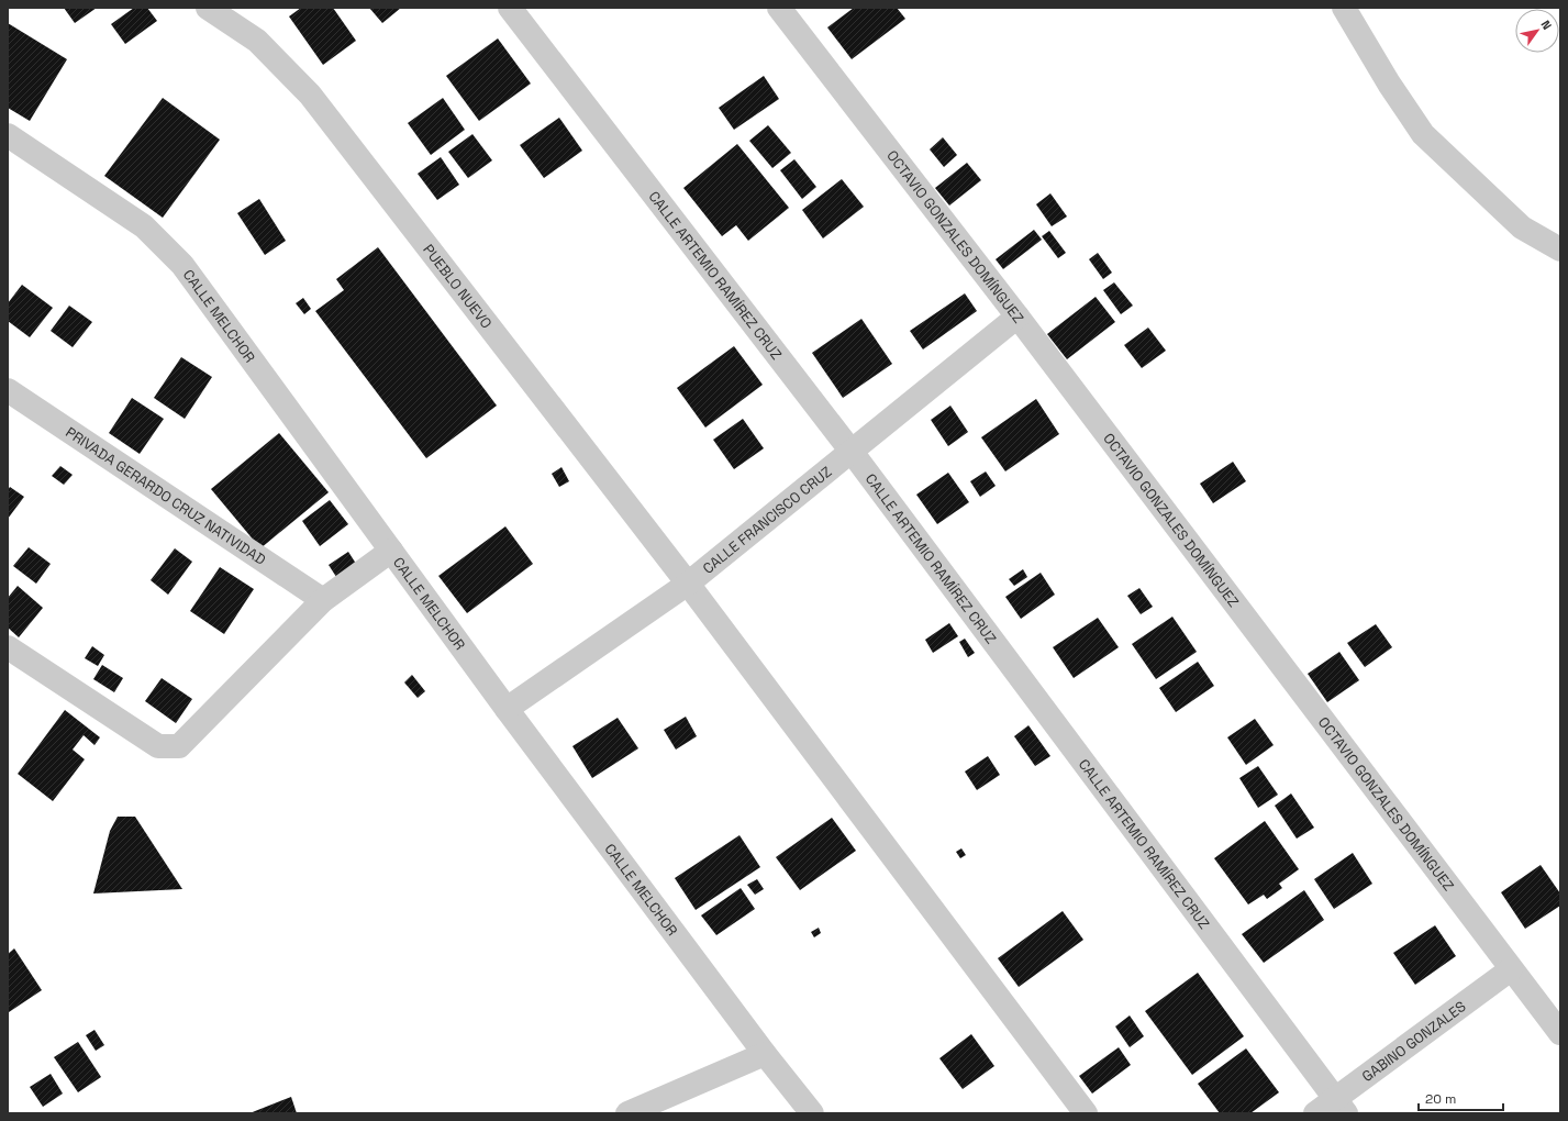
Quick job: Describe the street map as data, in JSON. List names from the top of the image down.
{
  "streets": {
    "street": [
      "OCTAVIO GONZALES DOMÍNGUEZ",
      "CALLE ARTEMIO RAMÍREZ CRUZ",
      "PUEBLO NUEVO",
      "CALLE MELCHOR",
      "PRIVADA GERARDO CRUZ NATIVIDAD",
      "CALLE FRANCISCO CRUZ",
      "GABINO GONZALES"
    ]
  },
  "crossings": [
    ["OCTAVIO GONZALES DOMÍNGUEZ", "CALLE FRANCISCO CRUZ"],
    ["OCTAVIO GONZALES DOMÍNGUEZ", "GABINO GONZALES"],
    ["CALLE ARTEMIO RAMÍREZ CRUZ", "CALLE FRANCISCO CRUZ"],
    ["CALLE ARTEMIO RAMÍREZ CRUZ", "GABINO GONZALES"],
    ["PUEBLO NUEVO", "CALLE FRANCISCO CRUZ"],
    ["CALLE MELCHOR", "CALLE FRANCISCO CRUZ"]
  ],
  "scale_bar": "20 m",
  "north": "top right"
}
